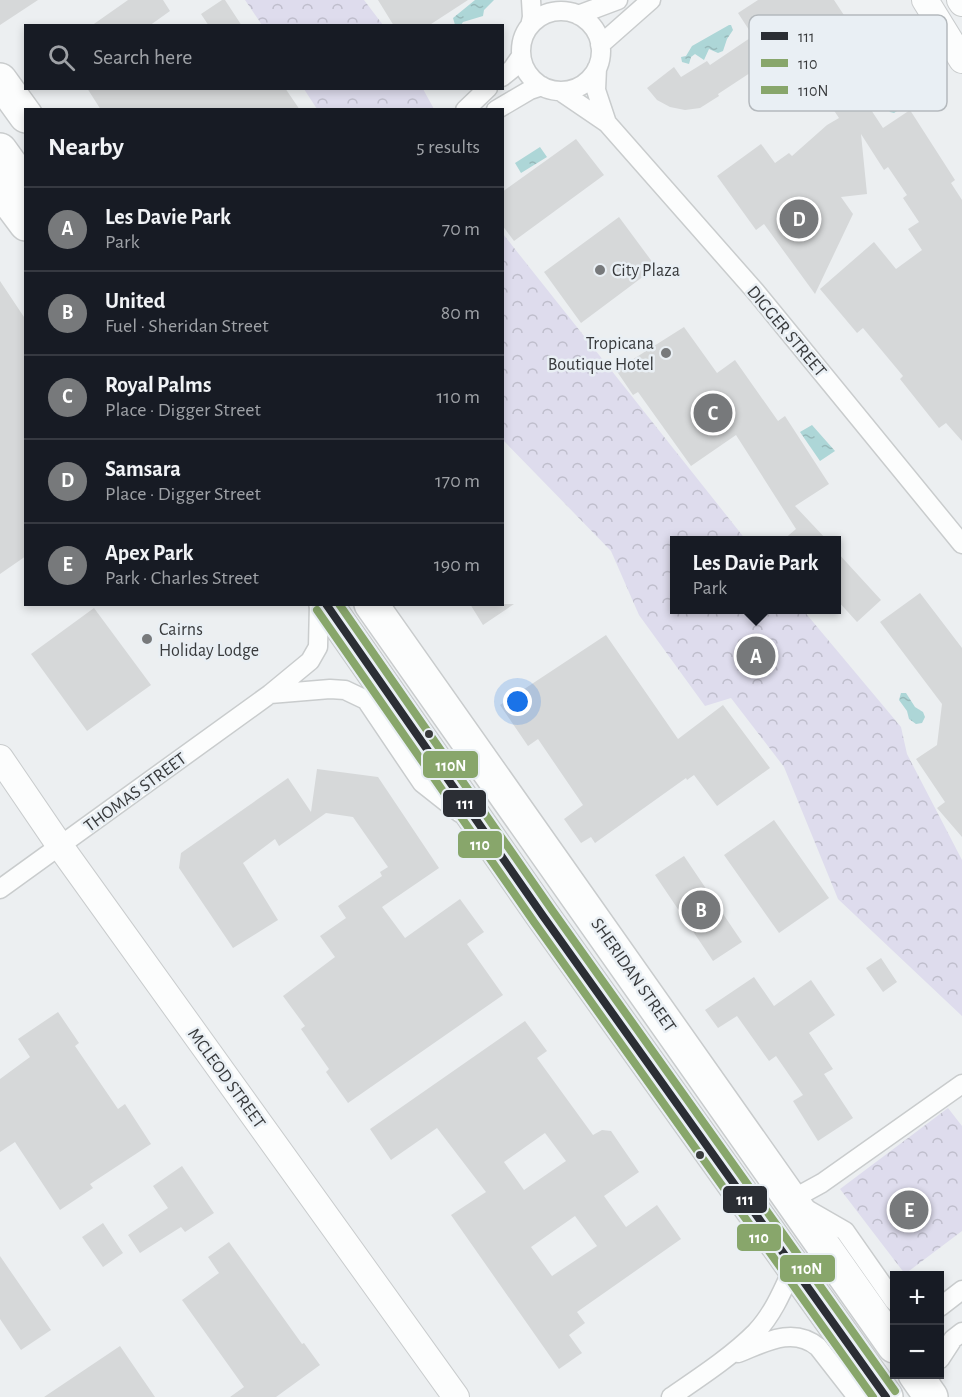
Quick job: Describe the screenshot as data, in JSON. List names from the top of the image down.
{
  "streets": {
    "highway": ["SHERIDAN STREET"],
    "street": ["DIGGER STREET", "THOMAS STREET", "MCLEOD STREET"]
  },
  "crossings": [
    ["THOMAS STREET", "MCLEOD STREET"]
  ],
  "places": ["City Plaza", "Tropicana Boutique Hotel", "Cairns Holiday Lodge"],
  "lines": ["transit line 111", "transit line 110N", "transit line 110"],
  "legend": ["111", "110", "110N"],
  "page": {
    "search": "Search here",
    "heading": ["Nearby", "5 results"],
    "list": [
      {
        "mark": "A",
        "name": "Les Davie Park",
        "note": "Park",
        "value": "70 m"
      },
      {
        "mark": "B",
        "name": "United",
        "note": "Fuel · Sheridan Street",
        "value": "80 m"
      },
      {
        "mark": "C",
        "name": "Royal Palms",
        "note": "Place · Digger Street",
        "value": "110 m"
      },
      {
        "mark": "D",
        "name": "Samsara",
        "note": "Place · Digger Street",
        "value": "170 m"
      },
      {
        "mark": "E",
        "name": "Apex Park",
        "note": "Park · Charles Street",
        "value": "190 m"
      }
    ],
    "pins": [
      "D",
      "C",
      "A",
      "B",
      "E"
    ],
    "popup": ["Les Davie Park", "Park"],
    "map_buttons": ["+", "−"]
  }
}
